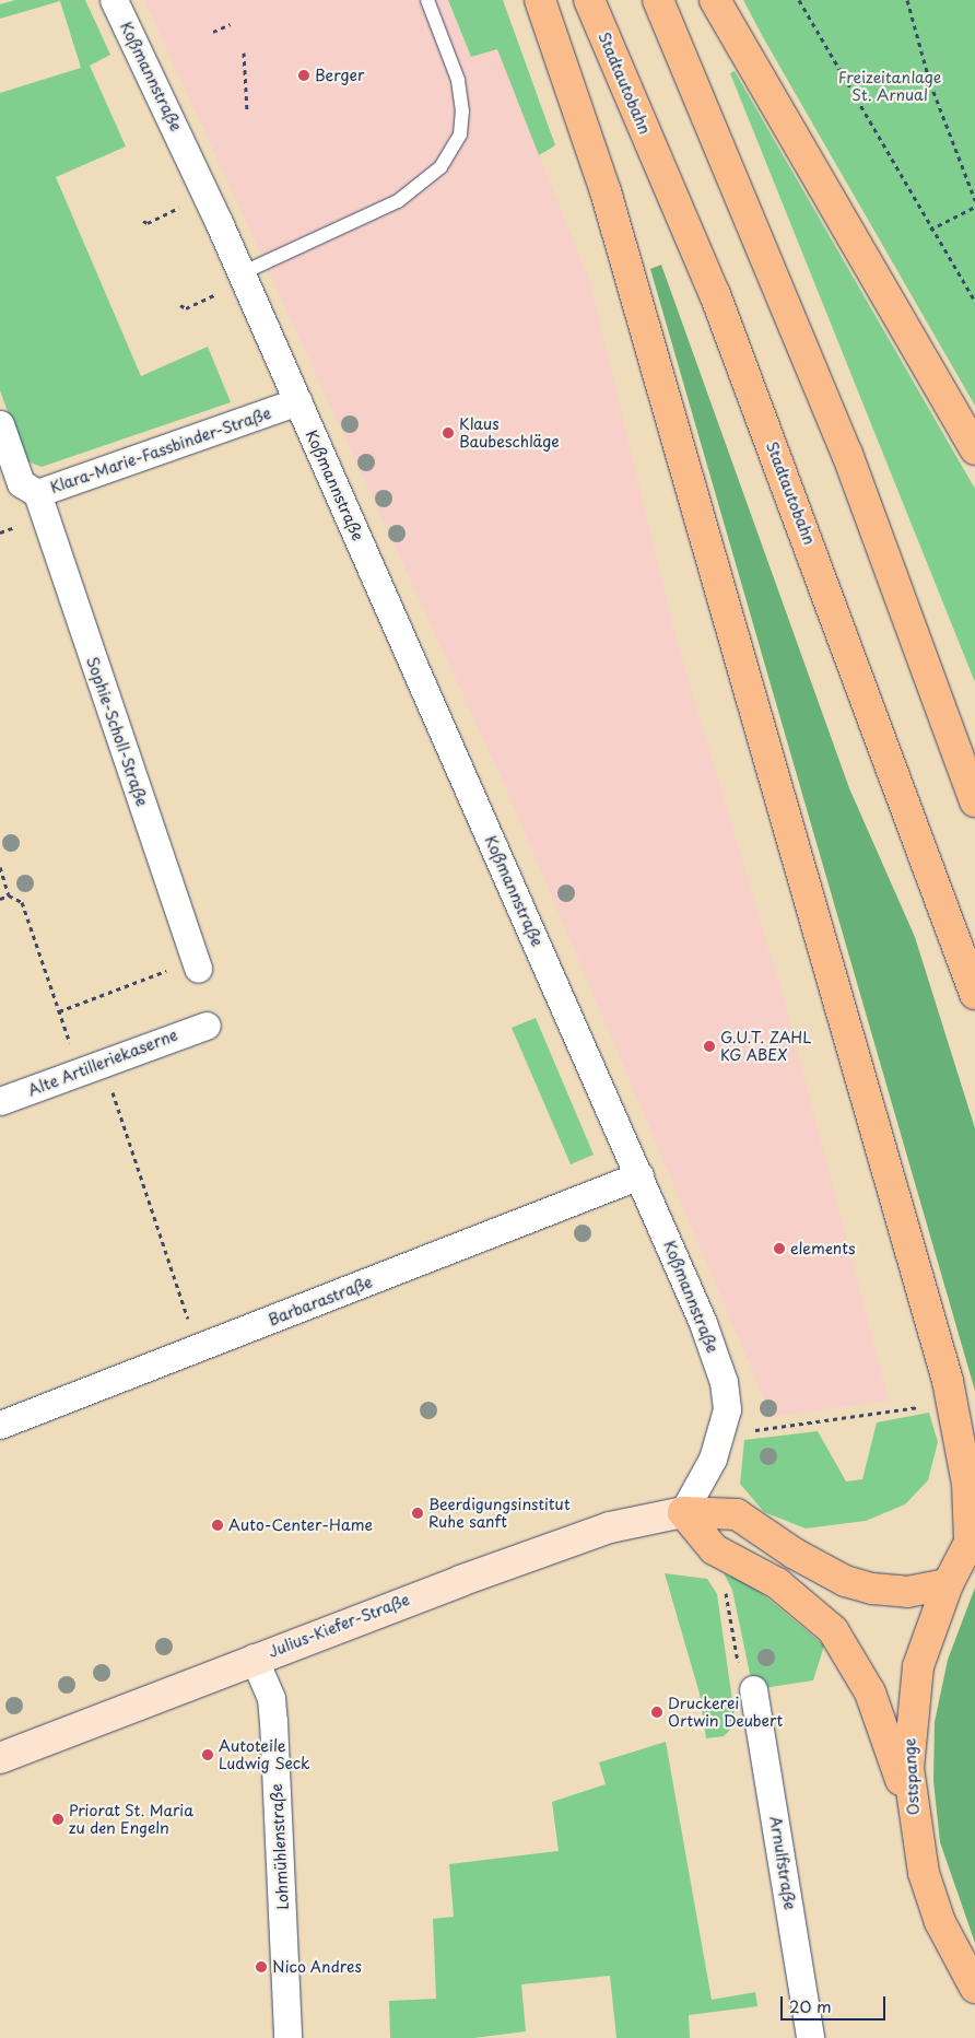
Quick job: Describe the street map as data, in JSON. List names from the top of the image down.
{
  "streets": {
    "main road": ["Stadtautobahn", "Julius-Kiefer-Straße", "Ostspange"],
    "street": [
      "Koßmannstraße",
      "Klara-Marie-Fassbinder-Straße",
      "Sophie-Scholl-Straße",
      "Alte Artilleriekaserne",
      "Barbarastraße",
      "Lohmühlenstraße",
      "Arnulfstraße"
    ]
  },
  "crossings": [
    ["Koßmannstraße", "Klara-Marie-Fassbinder-Straße"],
    ["Koßmannstraße", "Barbarastraße"],
    ["Koßmannstraße", "Julius-Kiefer-Straße"],
    ["Klara-Marie-Fassbinder-Straße", "Sophie-Scholl-Straße"],
    ["Julius-Kiefer-Straße", "Lohmühlenstraße"]
  ],
  "parks": ["Freizeitanlage St. Arnual"],
  "places": [
    "Berger",
    "Klaus Baubeschläge",
    "G.U.T. ZAHL KG ABEX",
    "elements",
    "Beerdigungsinstitut Ruhe sanft",
    "Auto-Center-Hame",
    "Druckerei Ortwin Deubert",
    "Autoteile Ludwig Seck",
    "Priorat St. Maria zu den Engeln",
    "Nico Andres"
  ],
  "scale_bar": "20 m"
}
